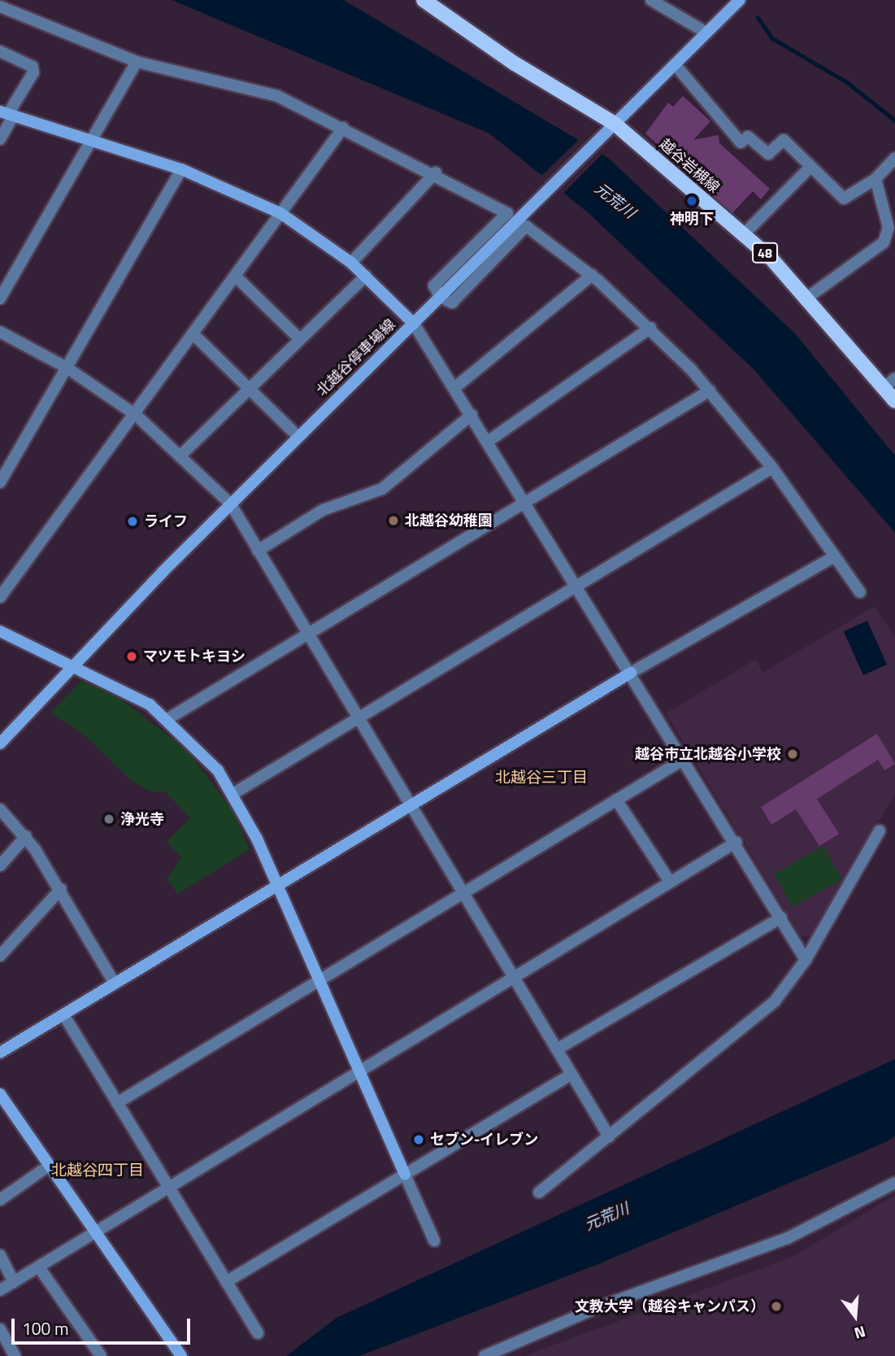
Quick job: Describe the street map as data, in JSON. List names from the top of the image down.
{
  "streets": {
    "main road": ["越谷岩槻線", "48"],
    "street": ["北越谷停車場線"]
  },
  "crossings": [
    ["越谷岩槻線", "北越谷停車場線"]
  ],
  "districts": ["北越谷三丁目", "北越谷四丁目"],
  "water": ["元荒川"],
  "places": [
    "神明下",
    "北越谷幼稚園",
    "ライフ",
    "マツモトキヨシ",
    "越谷市立北越谷小学校",
    "浄光寺",
    "セブン-イレブン",
    "文教大学（越谷キャンパス）"
  ],
  "scale_bar": "100 m",
  "north": "bottom"
}
